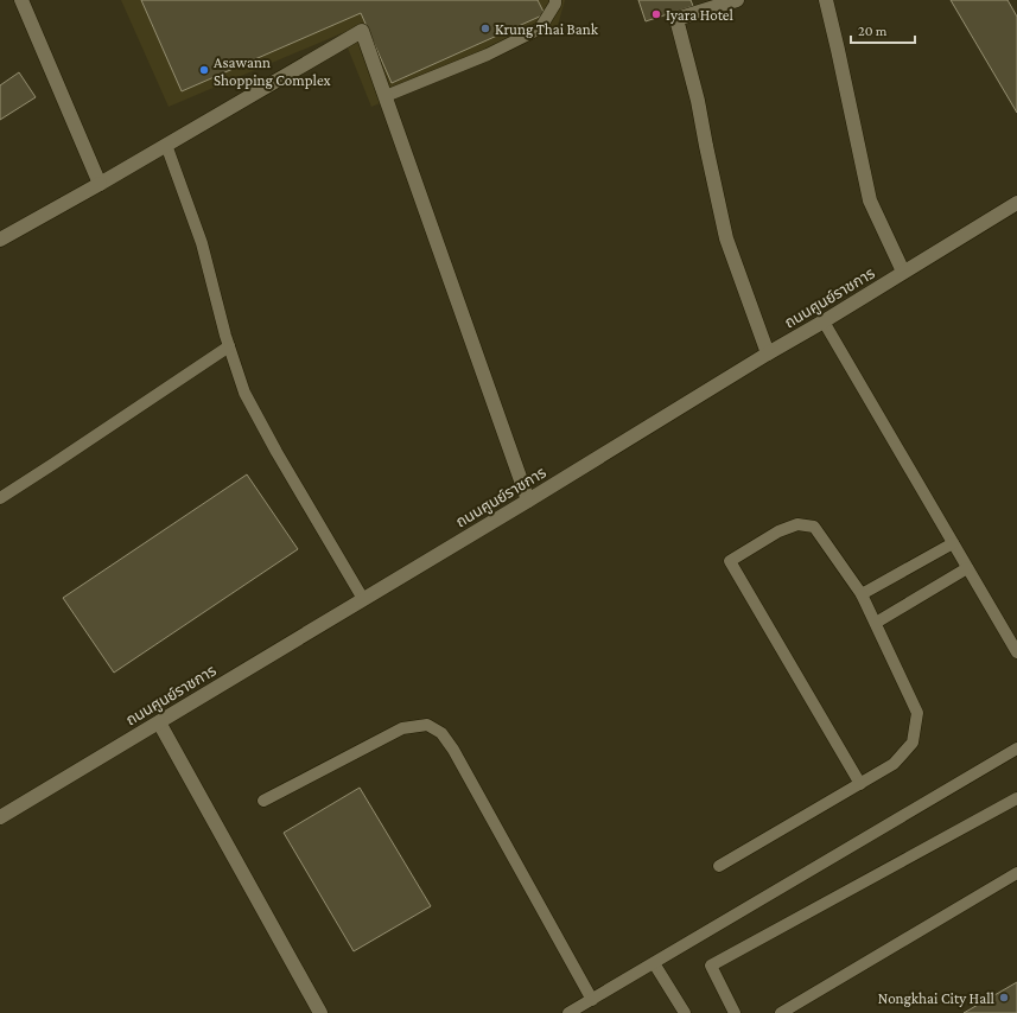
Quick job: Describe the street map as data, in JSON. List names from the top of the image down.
{
  "streets": {
    "street": ["ถนนศูนย์ราชการ"]
  },
  "places": [
    "Iyara Hotel",
    "Krung Thai Bank",
    "Asawann Shopping Complex",
    "Nongkhai City Hall"
  ],
  "scale_bar": "20 m"
}
